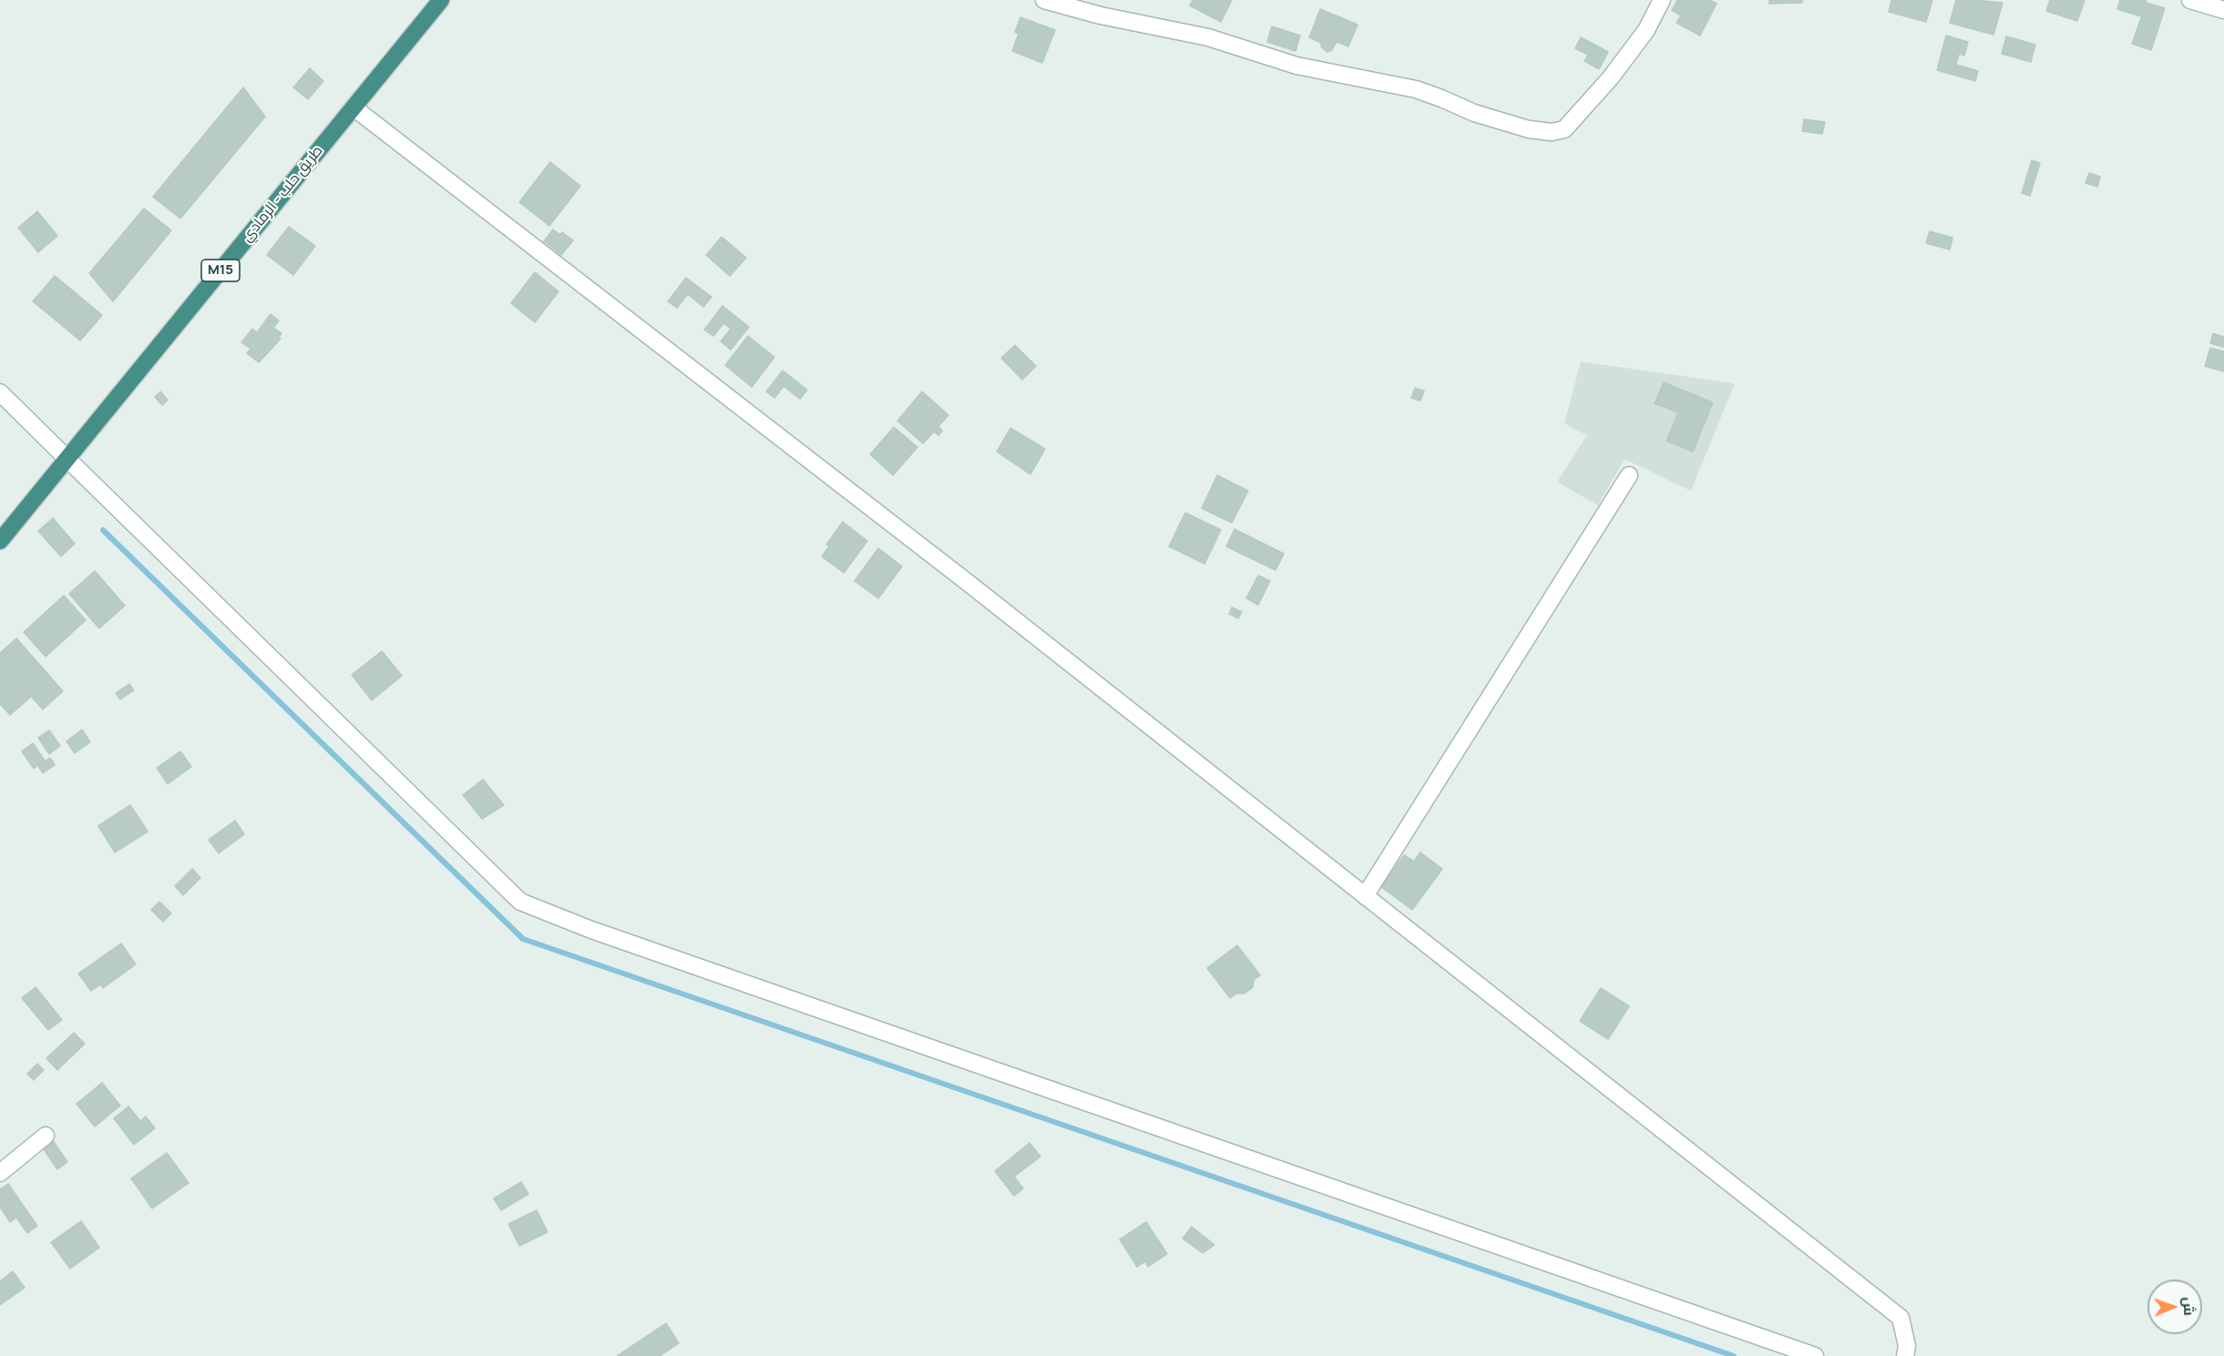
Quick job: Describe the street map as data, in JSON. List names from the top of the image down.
{
  "streets": {
    "highway": ["طريق حلب - الرمادي", "M15"]
  },
  "north": "right"
}
